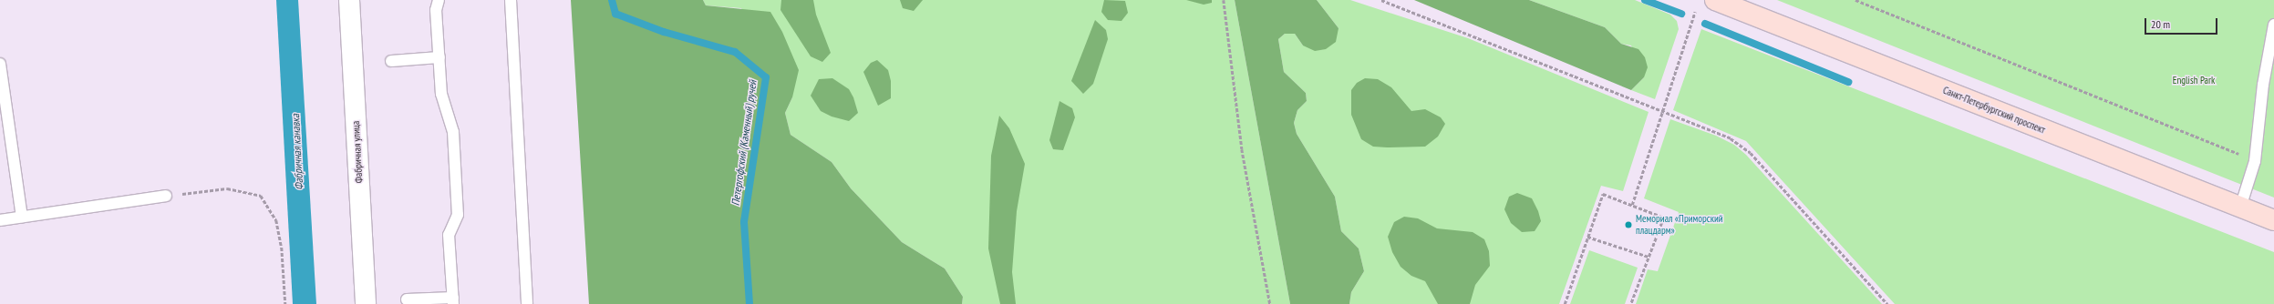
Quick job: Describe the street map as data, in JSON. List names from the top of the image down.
{
  "streets": {
    "main road": ["Санкт-Петербургский проспект"],
    "street": ["Фабричная улица"]
  },
  "water": ["Петергофский (Каменный) ручей", "Фабричная канавка"],
  "parks": ["English Park"],
  "places": ["Мемориал «Приморский плацдарм»"],
  "scale_bar": "20 m"
}
